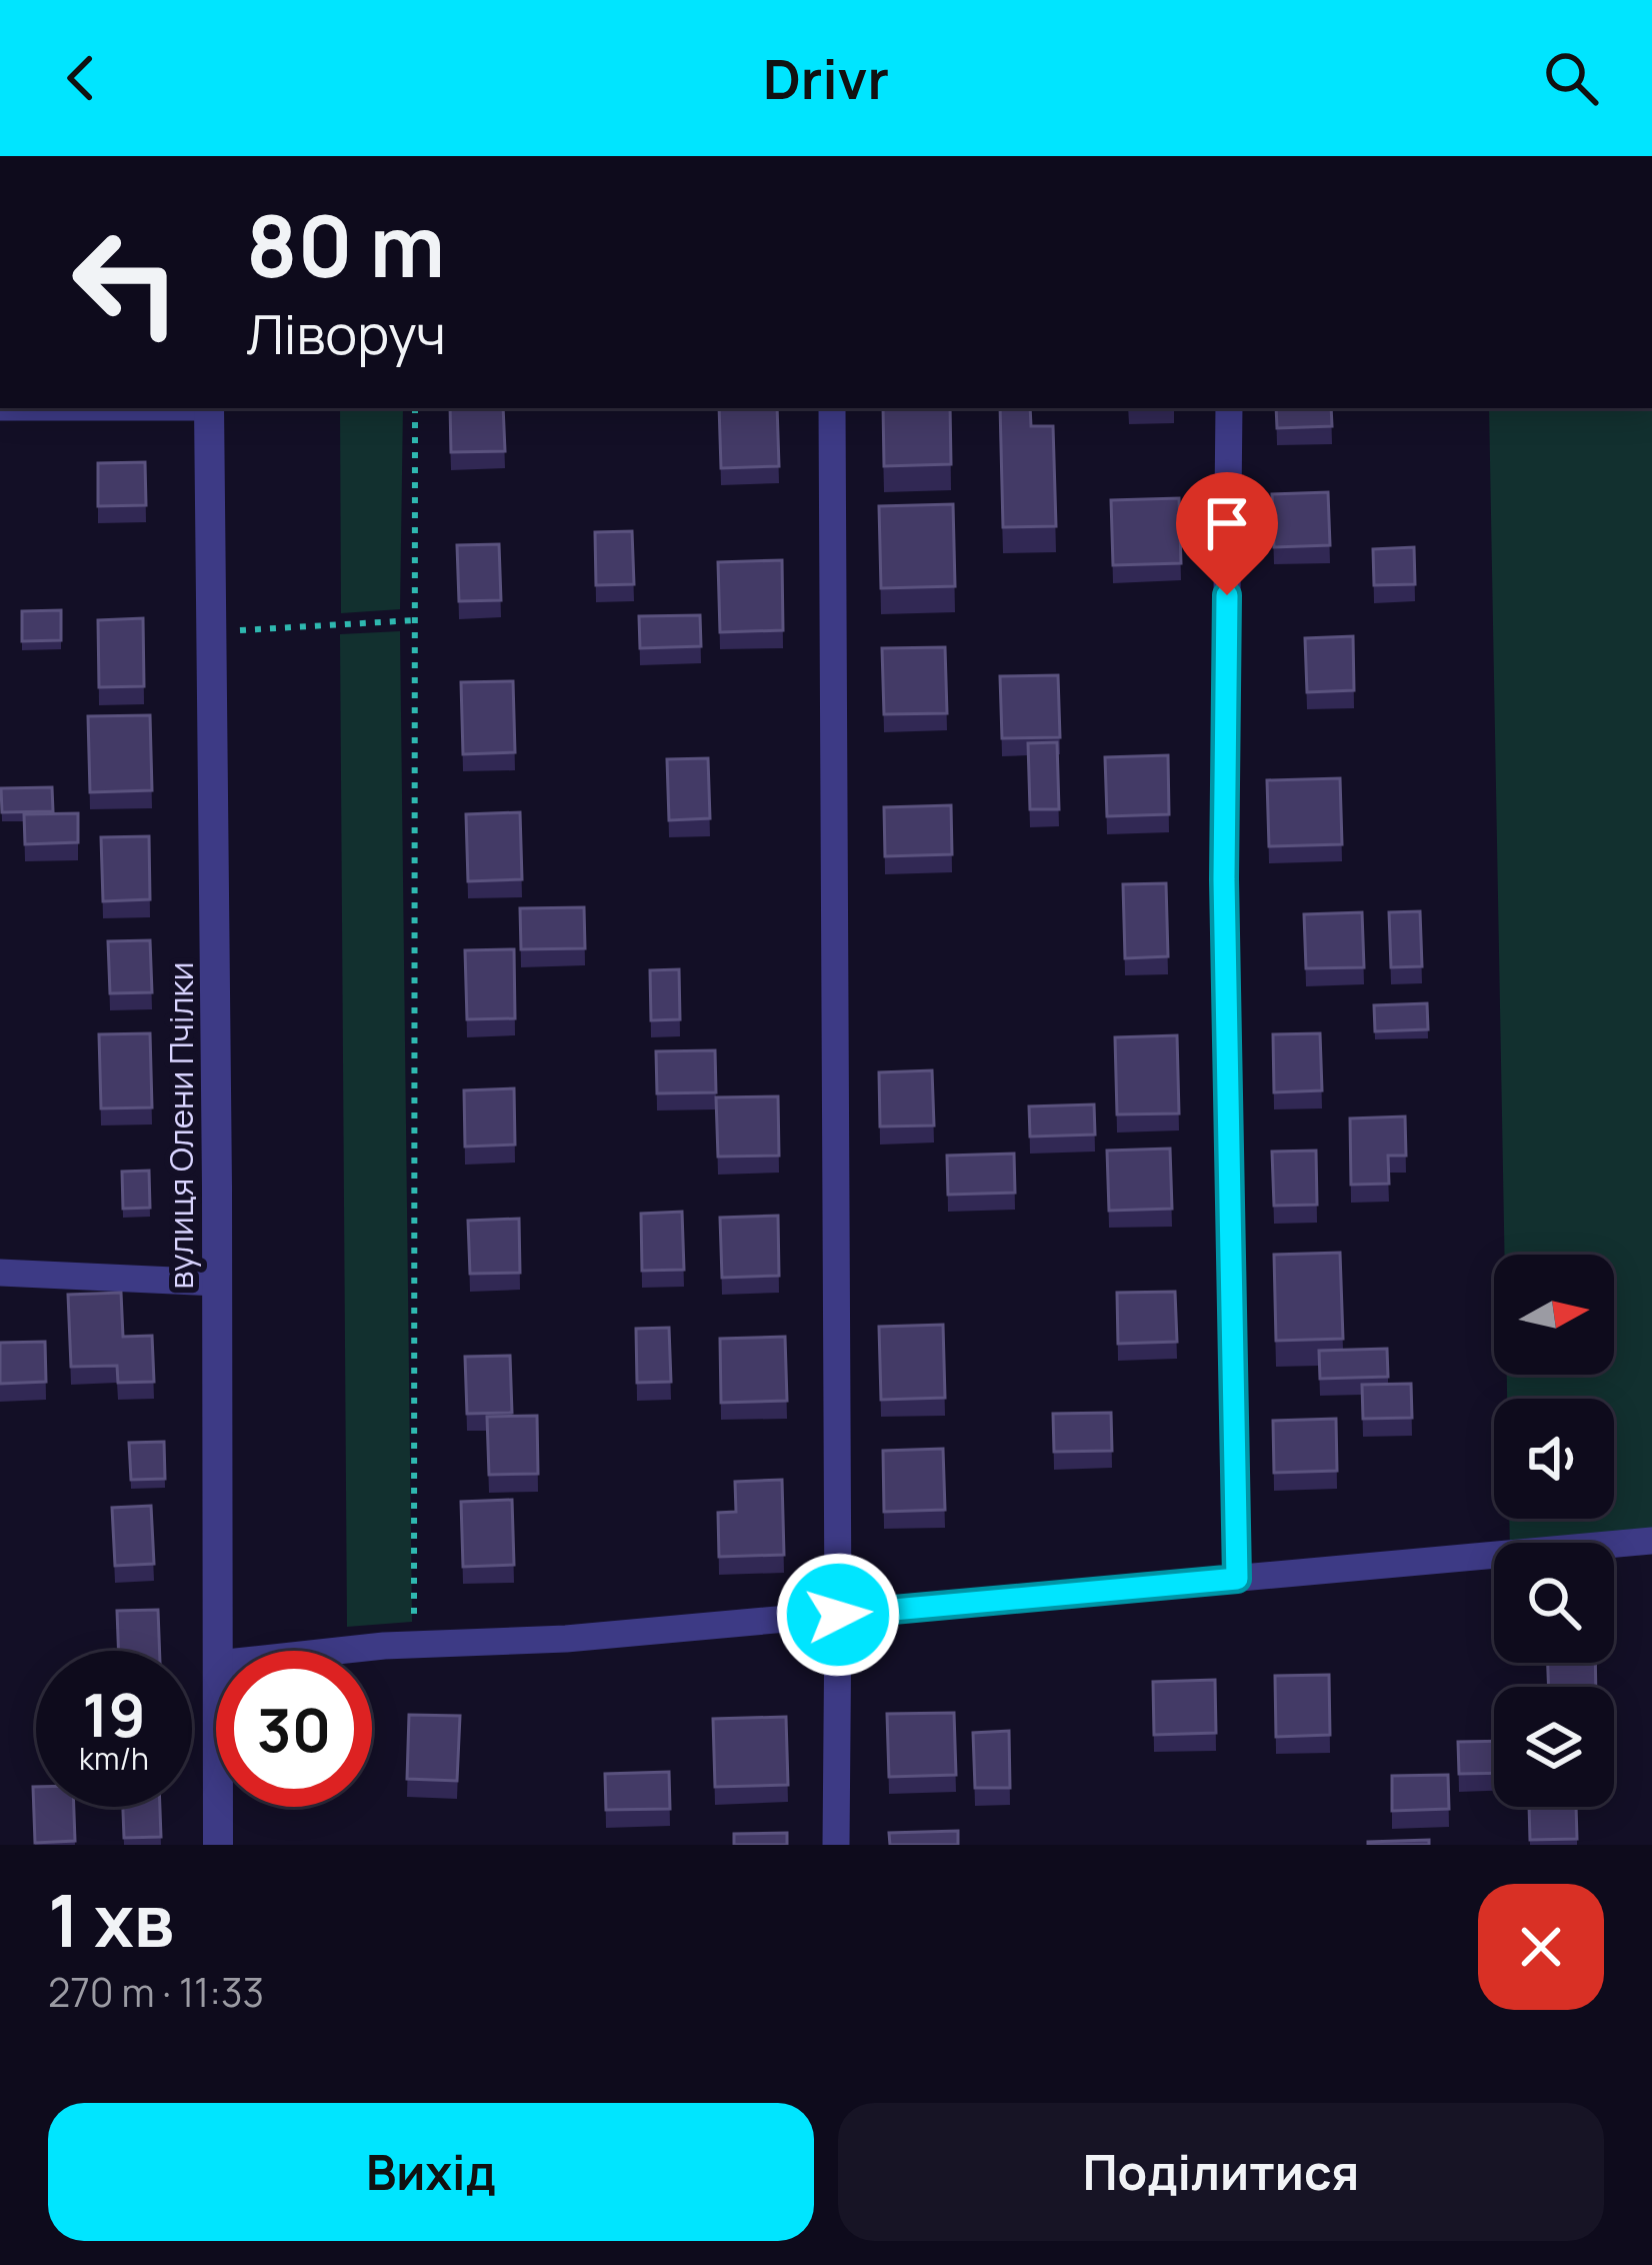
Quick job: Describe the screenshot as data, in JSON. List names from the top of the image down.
{
  "streets": {
    "street": ["вулиця Олени Пчілки"]
  },
  "north": "right",
  "page": {
    "header": "Drivr",
    "turn": ["80 m", "Ліворуч"],
    "speed": "19 km/h",
    "limit": "30",
    "heading": ["1 хв", "270 m · 11:33"],
    "buttons": ["Вихід", "Поділитися"]
  }
}
